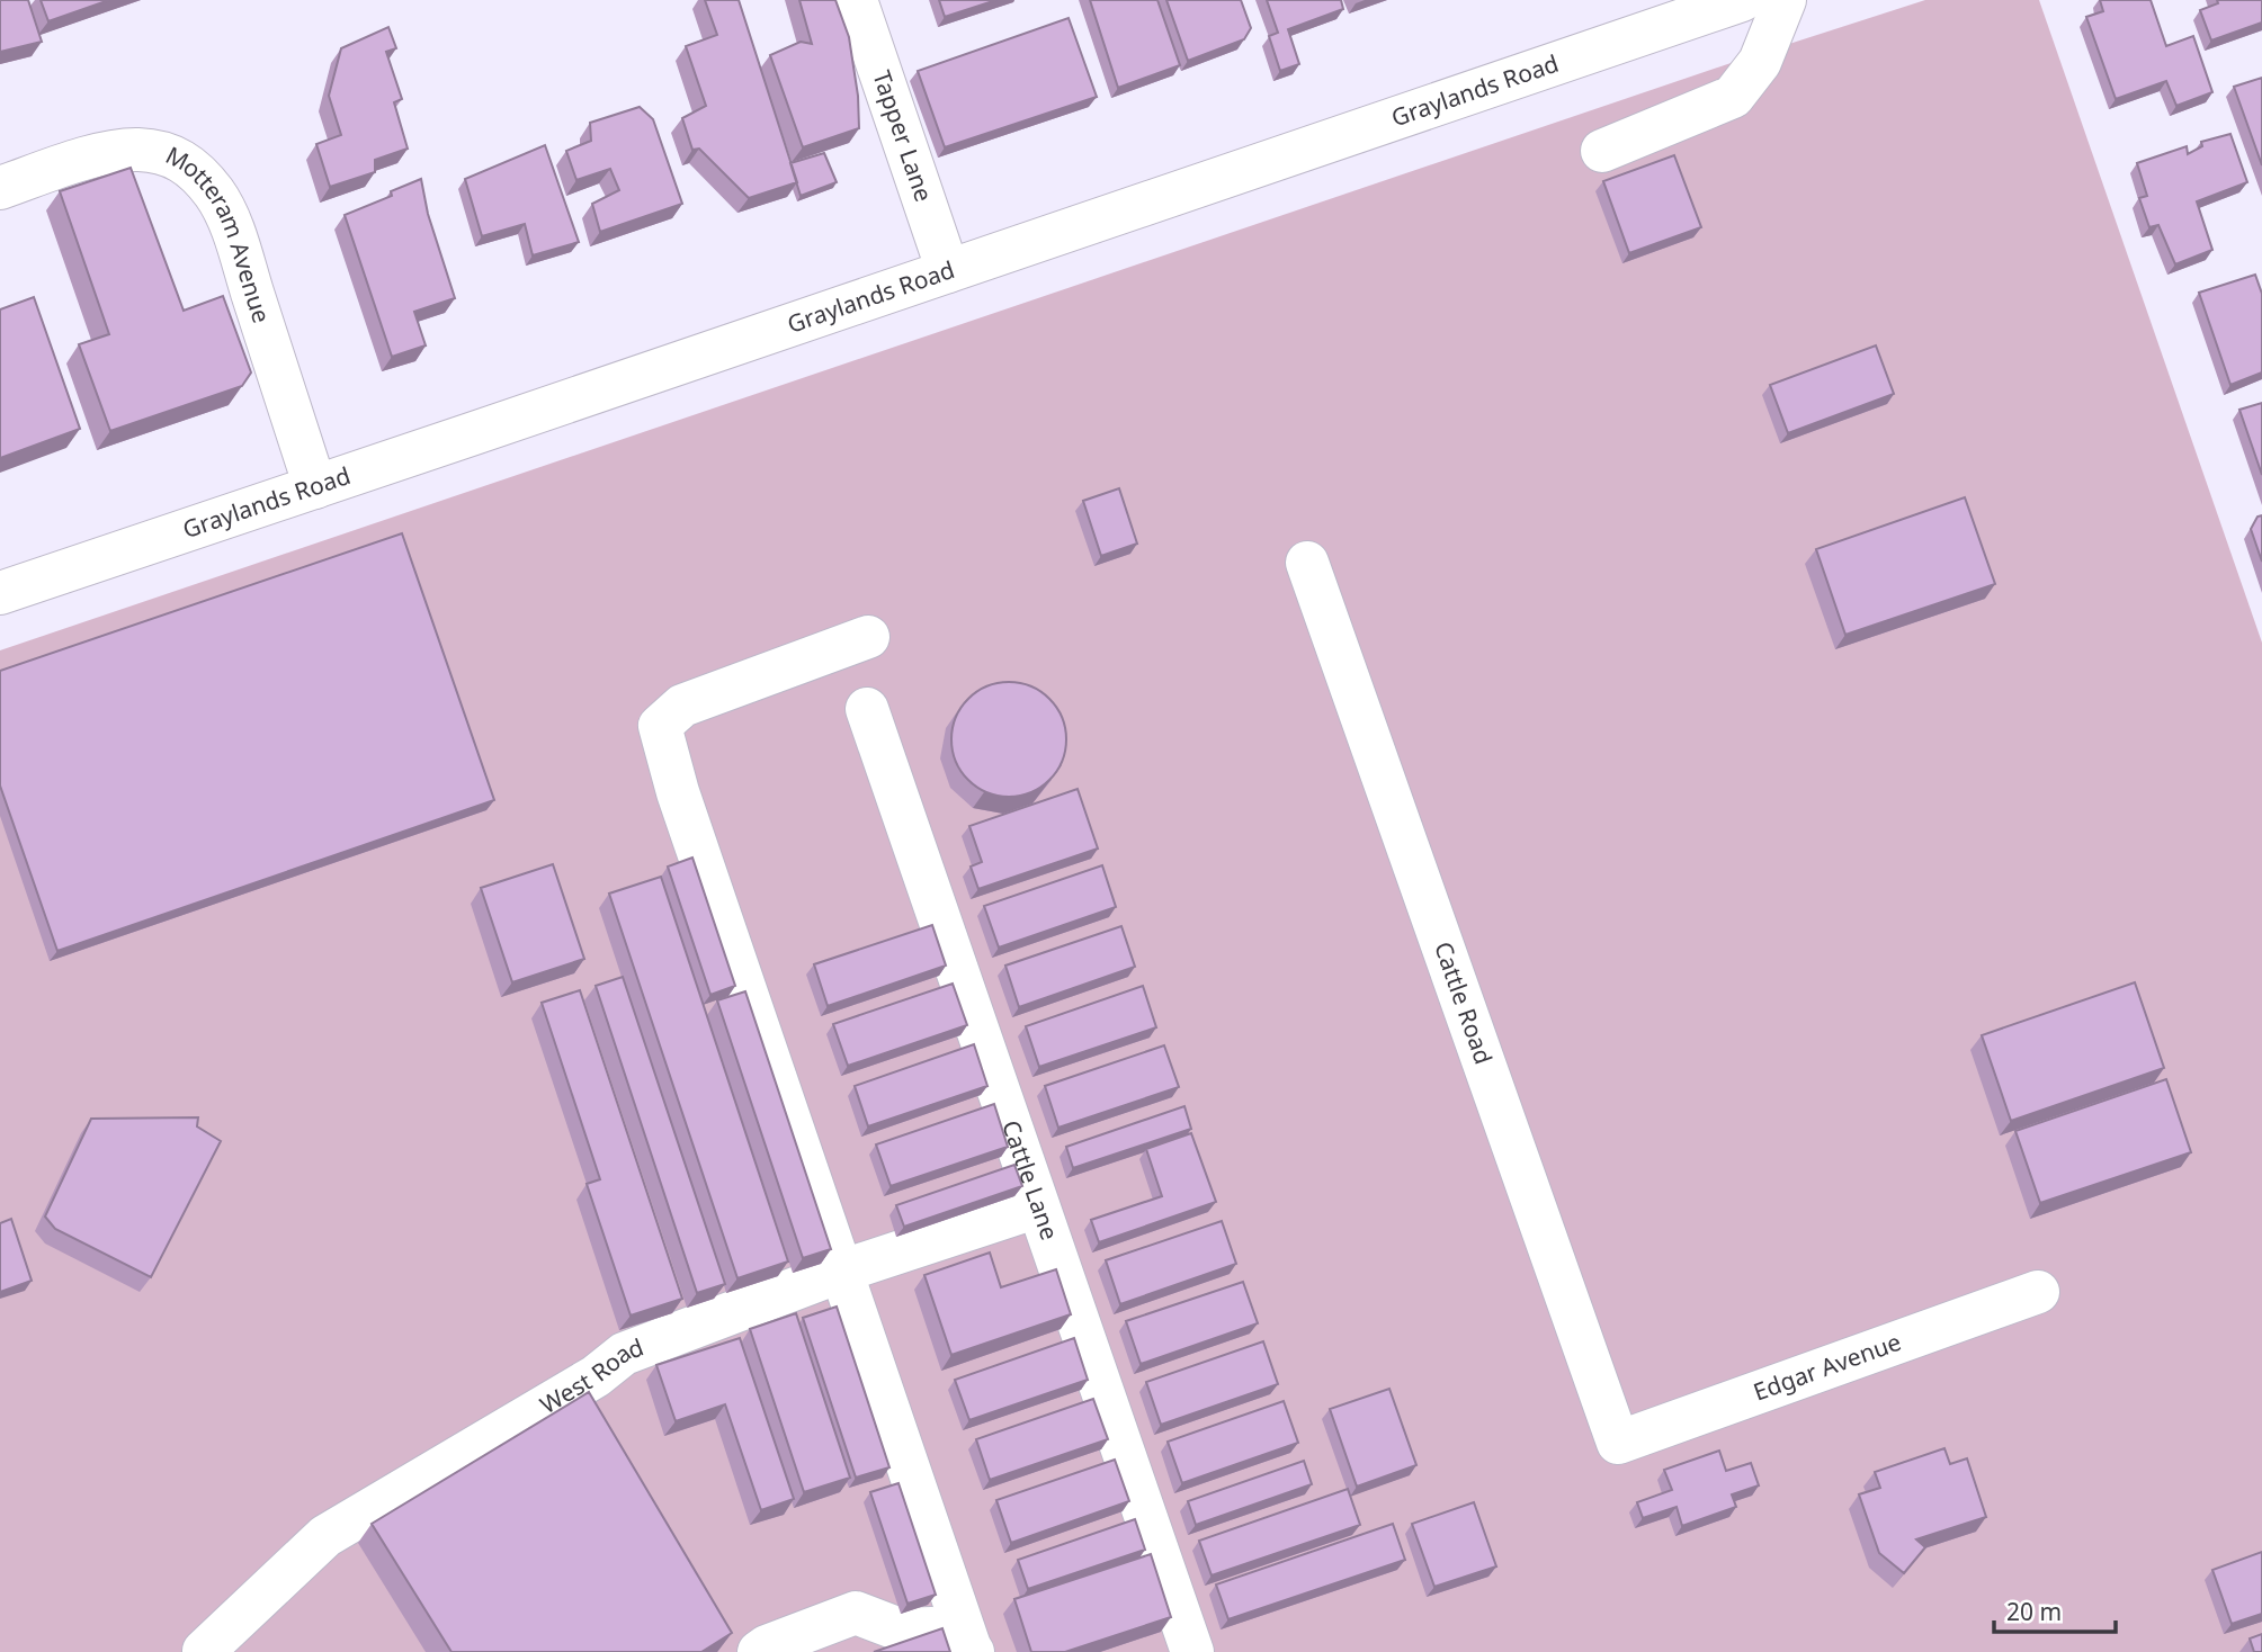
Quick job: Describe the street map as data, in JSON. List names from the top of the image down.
{
  "streets": {
    "street": [
      "Graylands Road",
      "Tapper Lane",
      "Motteram Avenue",
      "Cattle Road",
      "Cattle Lane",
      "Edgar Avenue",
      "West Road"
    ]
  },
  "crossings": [
    ["Graylands Road", "Tapper Lane"],
    ["Graylands Road", "Motteram Avenue"],
    ["Cattle Road", "Edgar Avenue"],
    ["Cattle Lane", "West Road"]
  ],
  "scale_bar": "20 m"
}
